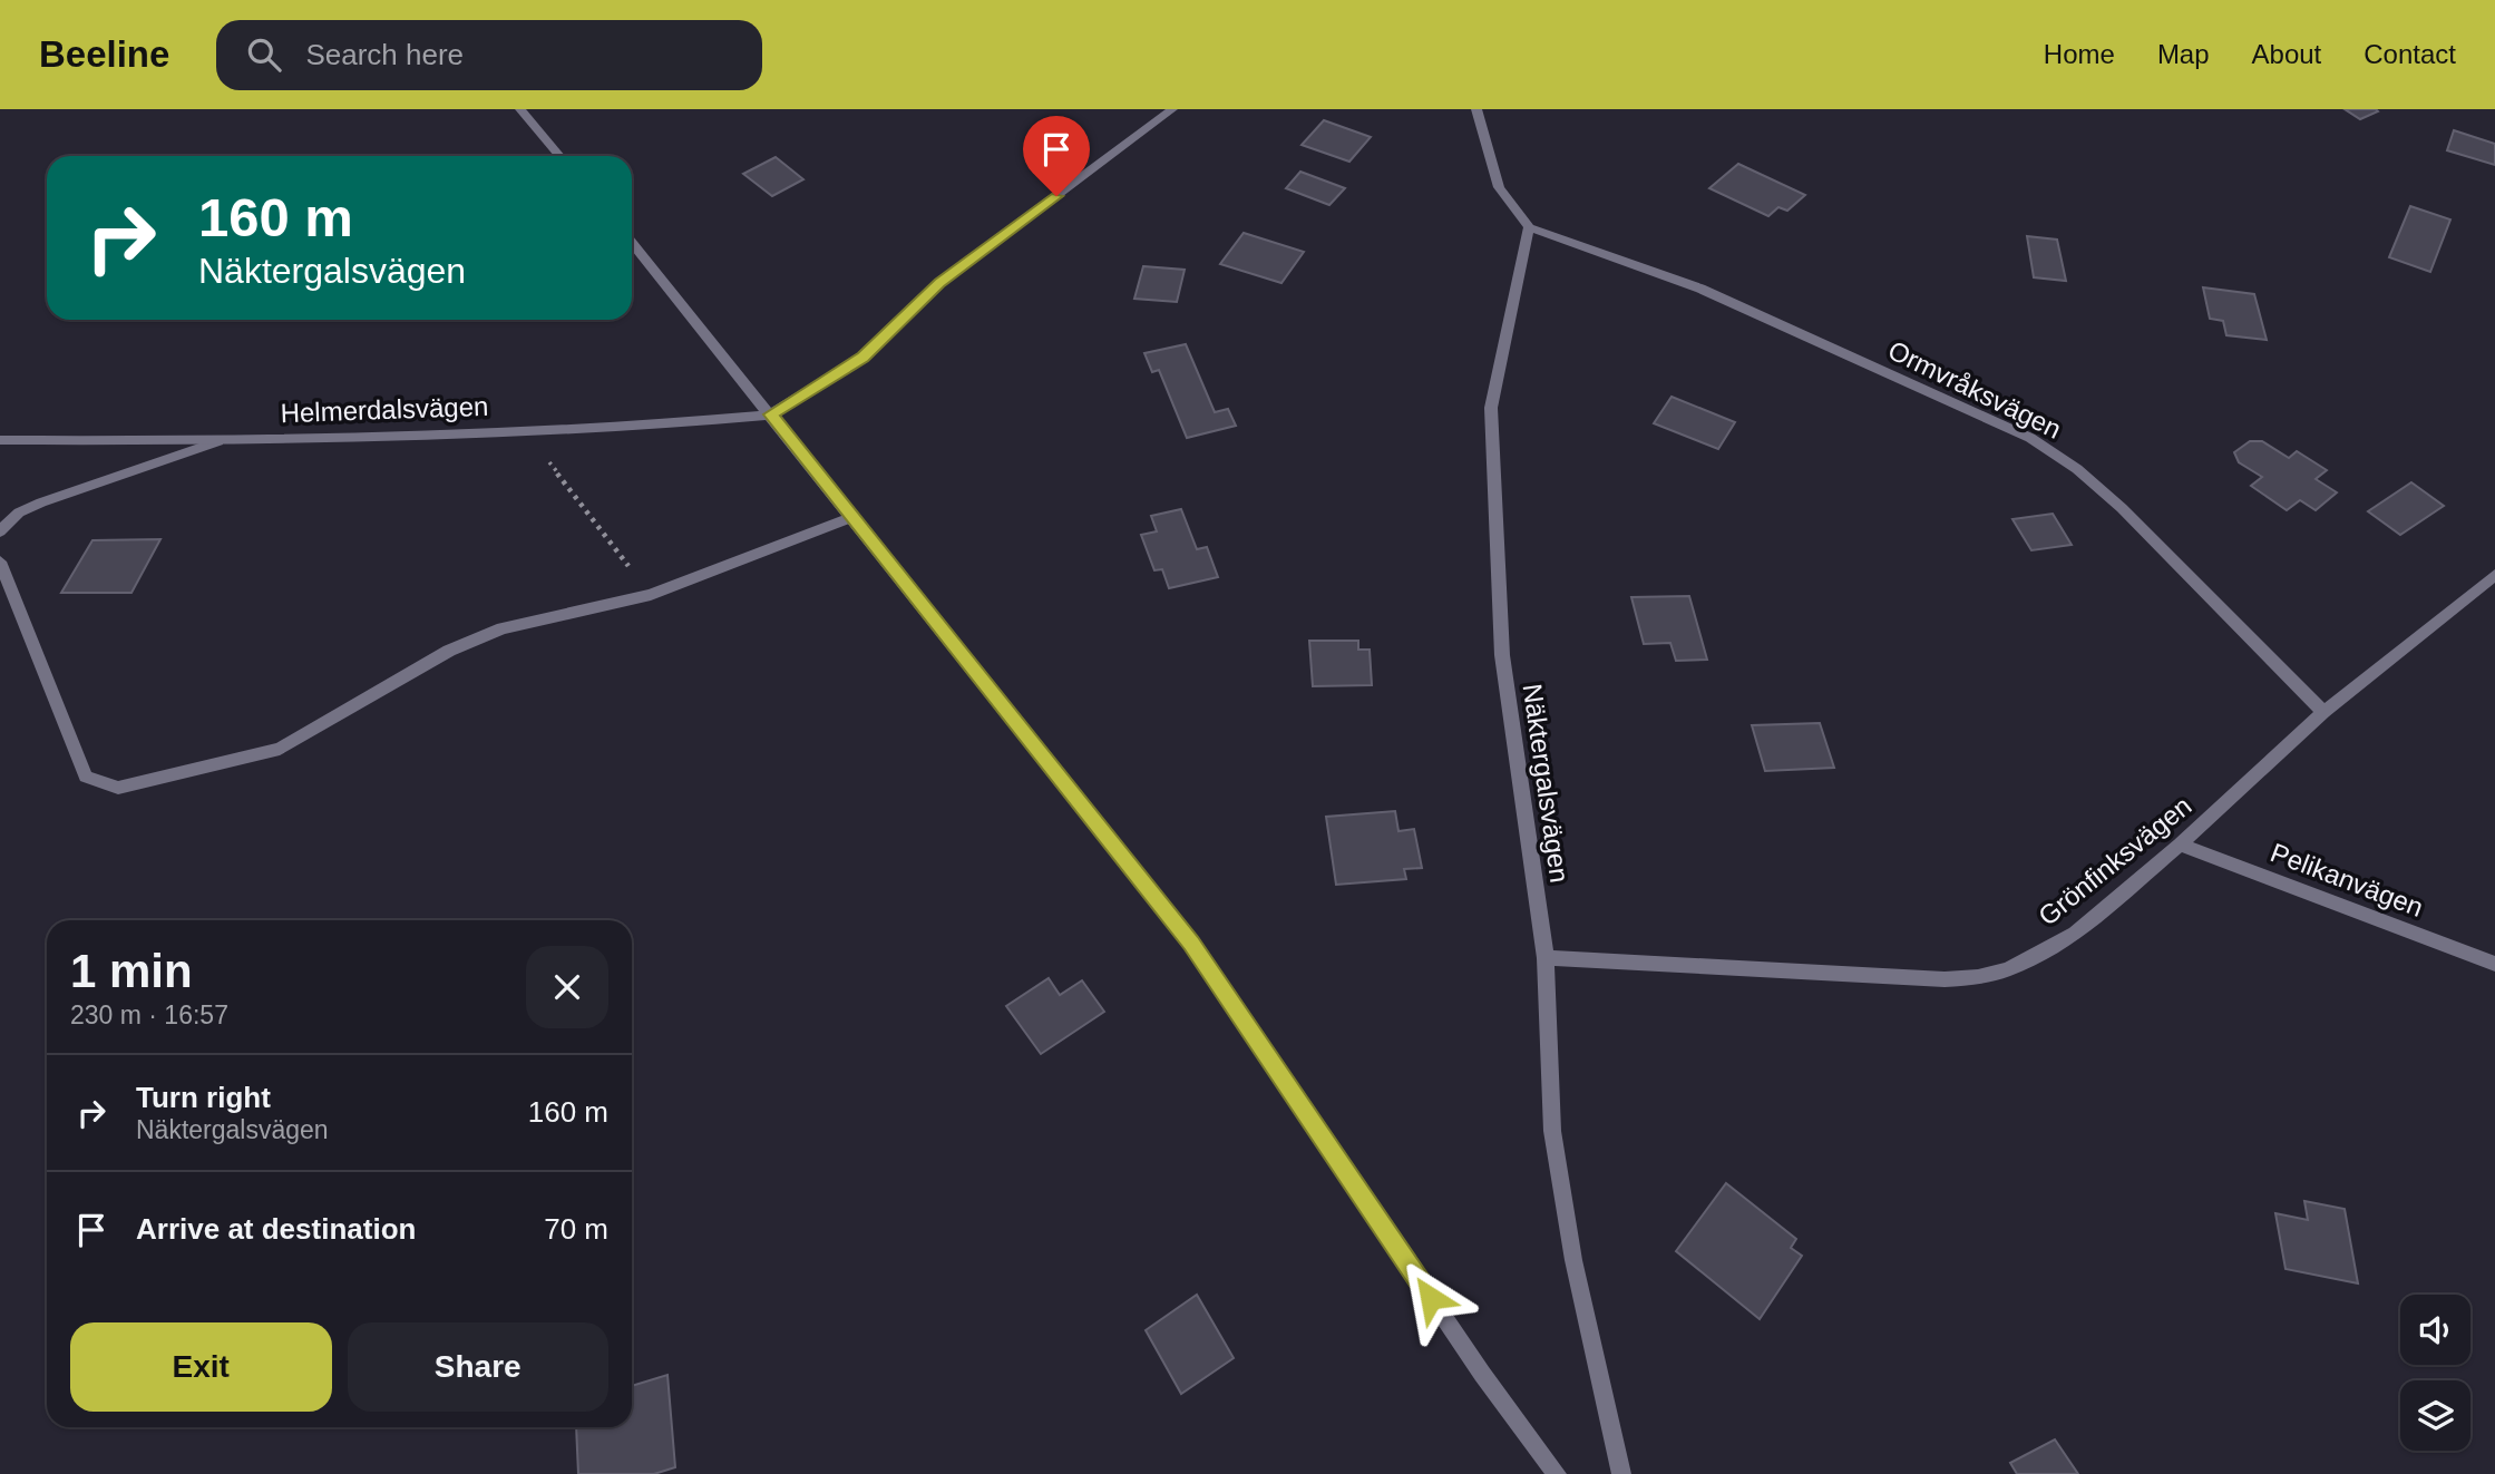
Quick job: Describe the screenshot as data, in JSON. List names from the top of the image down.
{
  "streets": {
    "street": [
      "Ormvråksvägen",
      "Helmerdalsvägen",
      "Näktergalsvägen",
      "Grönfinksvägen",
      "Pelikanvägen"
    ]
  },
  "crossings": [
    ["Ormvråksvägen", "Näktergalsvägen"],
    ["Ormvråksvägen", "Grönfinksvägen"],
    ["Näktergalsvägen", "Grönfinksvägen"],
    ["Grönfinksvägen", "Pelikanvägen"]
  ],
  "page": {
    "header": "Beeline",
    "search": "Search here",
    "nav": [
      "Home",
      "Map",
      "About",
      "Contact"
    ],
    "turn": ["160 m", "Näktergalsvägen"],
    "heading": ["1 min", "230 m · 16:57"],
    "list": [
      {
        "name": "Turn right",
        "note": "Näktergalsvägen",
        "value": "160 m"
      },
      {
        "name": "Arrive at destination",
        "value": "70 m"
      }
    ],
    "buttons": ["Exit", "Share"]
  }
}
